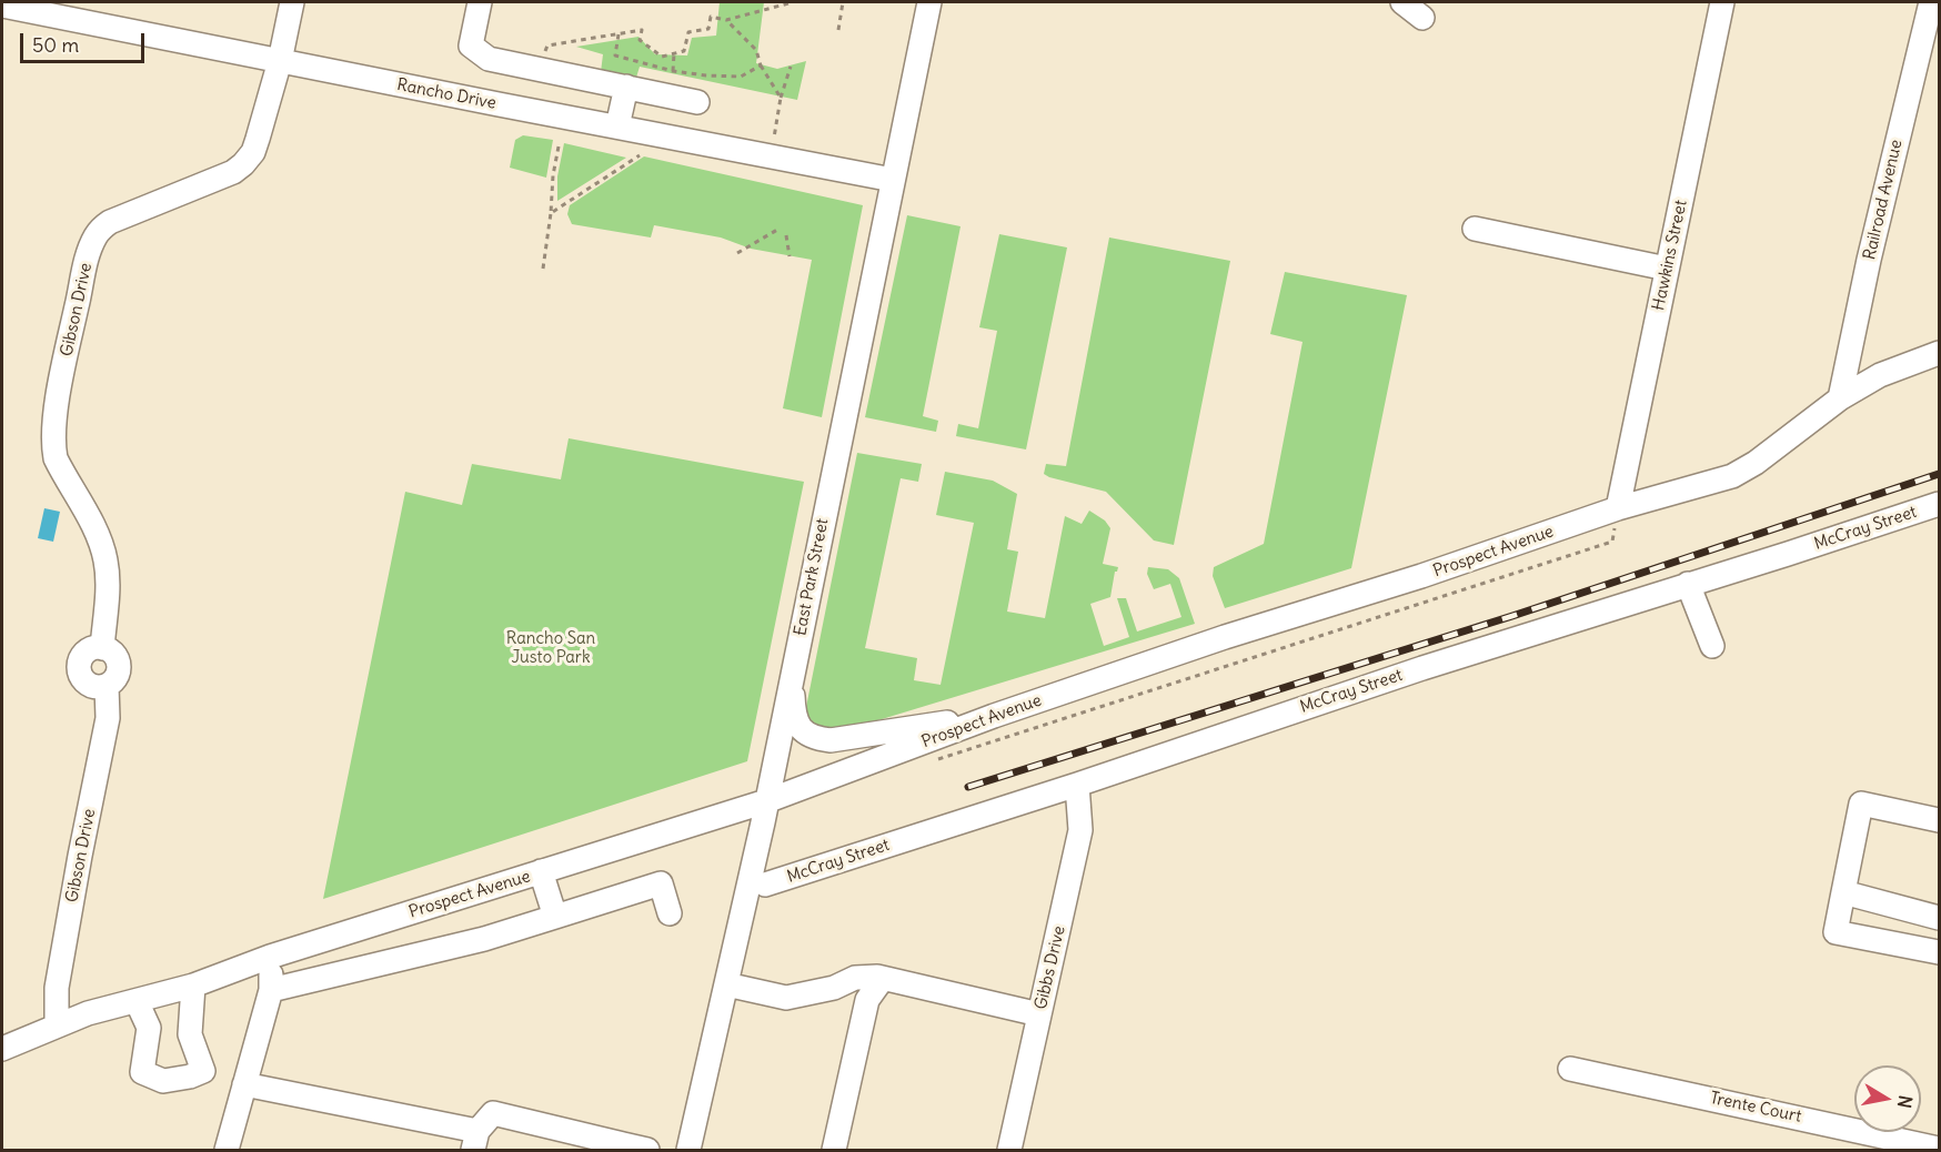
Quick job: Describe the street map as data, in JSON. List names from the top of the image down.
{
  "streets": {
    "street": [
      "Rancho Drive",
      "Railroad Avenue",
      "Hawkins Street",
      "Gibson Drive",
      "McCray Street",
      "Prospect Avenue",
      "East Park Street",
      "Gibbs Drive",
      "Trente Court"
    ]
  },
  "crossings": [
    ["Rancho Drive", "Gibson Drive"],
    ["Rancho Drive", "East Park Street"],
    ["Railroad Avenue", "Prospect Avenue"],
    ["Hawkins Street", "Prospect Avenue"],
    ["Gibson Drive", "Prospect Avenue"],
    ["McCray Street", "Gibbs Drive"],
    ["Prospect Avenue", "East Park Street"]
  ],
  "parks": ["Rancho San Justo Park"],
  "scale_bar": "50 m",
  "north": "right"
}
